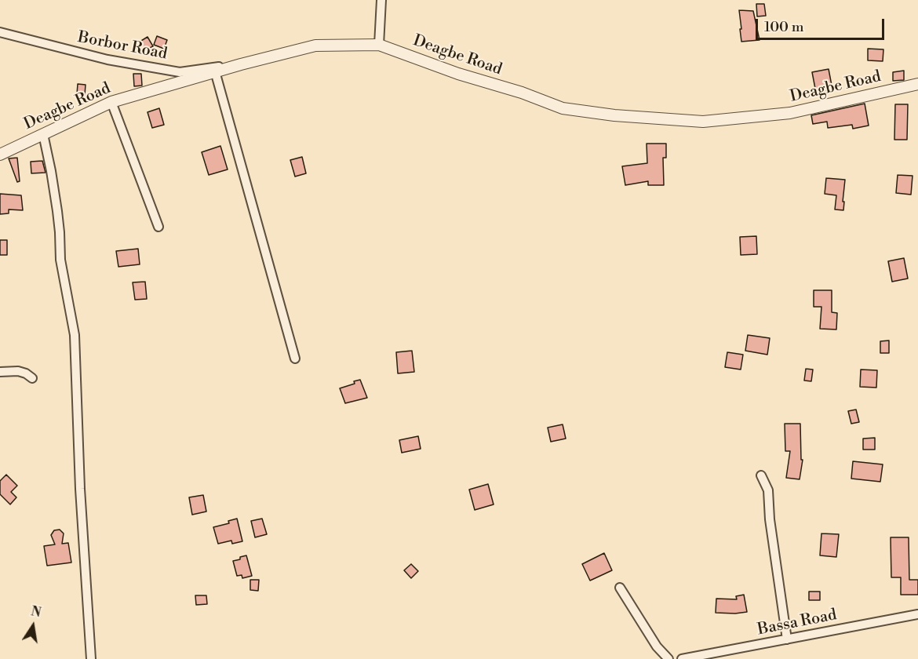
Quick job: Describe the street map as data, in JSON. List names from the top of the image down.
{
  "streets": {
    "street": ["Borbor Road", "Deagbe Road", "Bassa Road"]
  },
  "crossings": [
    ["Borbor Road", "Deagbe Road"]
  ],
  "scale_bar": "100 m",
  "north": "top"
}
